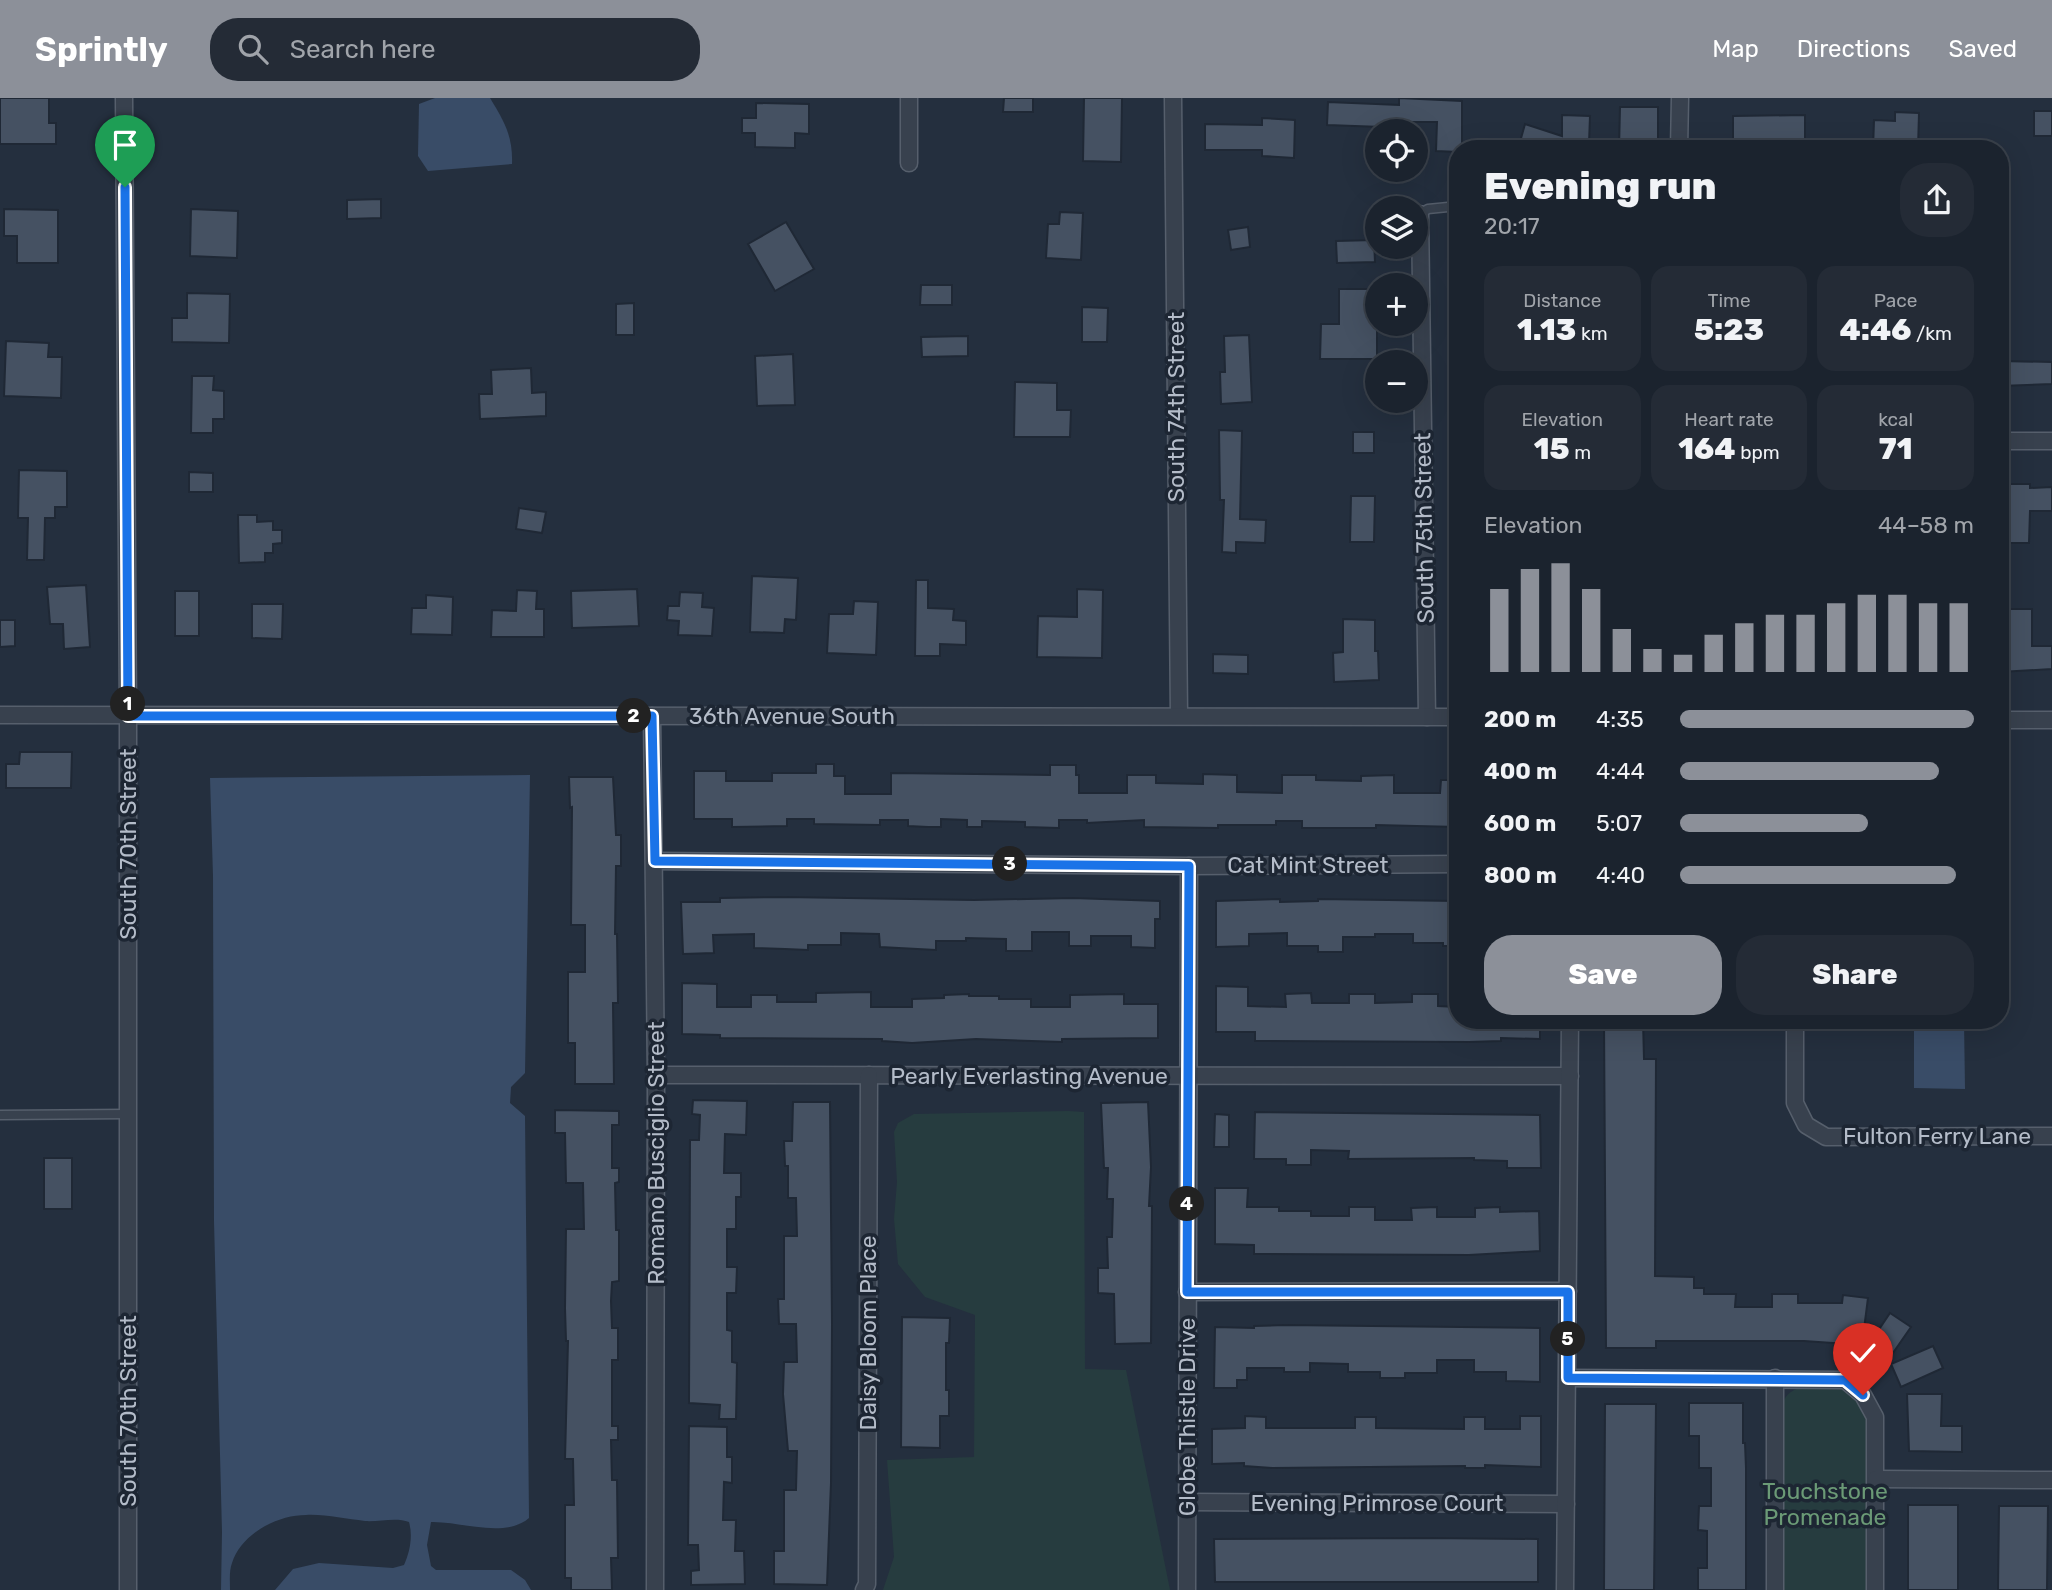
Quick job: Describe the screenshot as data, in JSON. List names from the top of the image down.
{
  "streets": {
    "street": [
      "South 74th Street",
      "South 75th Street",
      "36th Avenue South",
      "South 70th Street",
      "Cat Mint Street",
      "Pearly Everlasting Avenue",
      "Fulton Ferry Lane",
      "Romano Busciglio Street",
      "Daisy Bloom Place",
      "Globe Thistle Drive",
      "Evening Primrose Court"
    ]
  },
  "crossings": [
    ["South 74th Street", "36th Avenue South"],
    ["South 75th Street", "36th Avenue South"],
    ["36th Avenue South", "South 70th Street"],
    ["36th Avenue South", "Romano Busciglio Street"],
    ["Cat Mint Street", "Romano Busciglio Street"],
    ["Cat Mint Street", "Globe Thistle Drive"],
    ["Pearly Everlasting Avenue", "Romano Busciglio Street"],
    ["Pearly Everlasting Avenue", "Daisy Bloom Place"],
    ["Pearly Everlasting Avenue", "Globe Thistle Drive"],
    ["Globe Thistle Drive", "Evening Primrose Court"]
  ],
  "parks": ["Touchstone Promenade"],
  "page": {
    "header": "Sprintly",
    "search": "Search here",
    "nav": ["Map", "Directions", "Saved"],
    "map_buttons": ["+", "−"],
    "heading": ["Evening run", "20:17"],
    "stats": [
      ["Distance", "1.13 km"],
      ["Time", "5:23"],
      ["Pace", "4:46 /km"],
      ["Elevation", "15 m"],
      ["Heart rate", "164 bpm"],
      ["kcal", "71"]
    ],
    "chart": ["Elevation", "44–58 m"],
    "pins": [
      "1",
      "2",
      "3",
      "4",
      "5"
    ],
    "list": [
      {
        "name": "200 m",
        "note": "4:35"
      },
      {
        "name": "400 m",
        "note": "4:44"
      },
      {
        "name": "600 m",
        "note": "5:07"
      },
      {
        "name": "800 m",
        "note": "4:40"
      }
    ],
    "buttons": ["Save", "Share"]
  }
}
